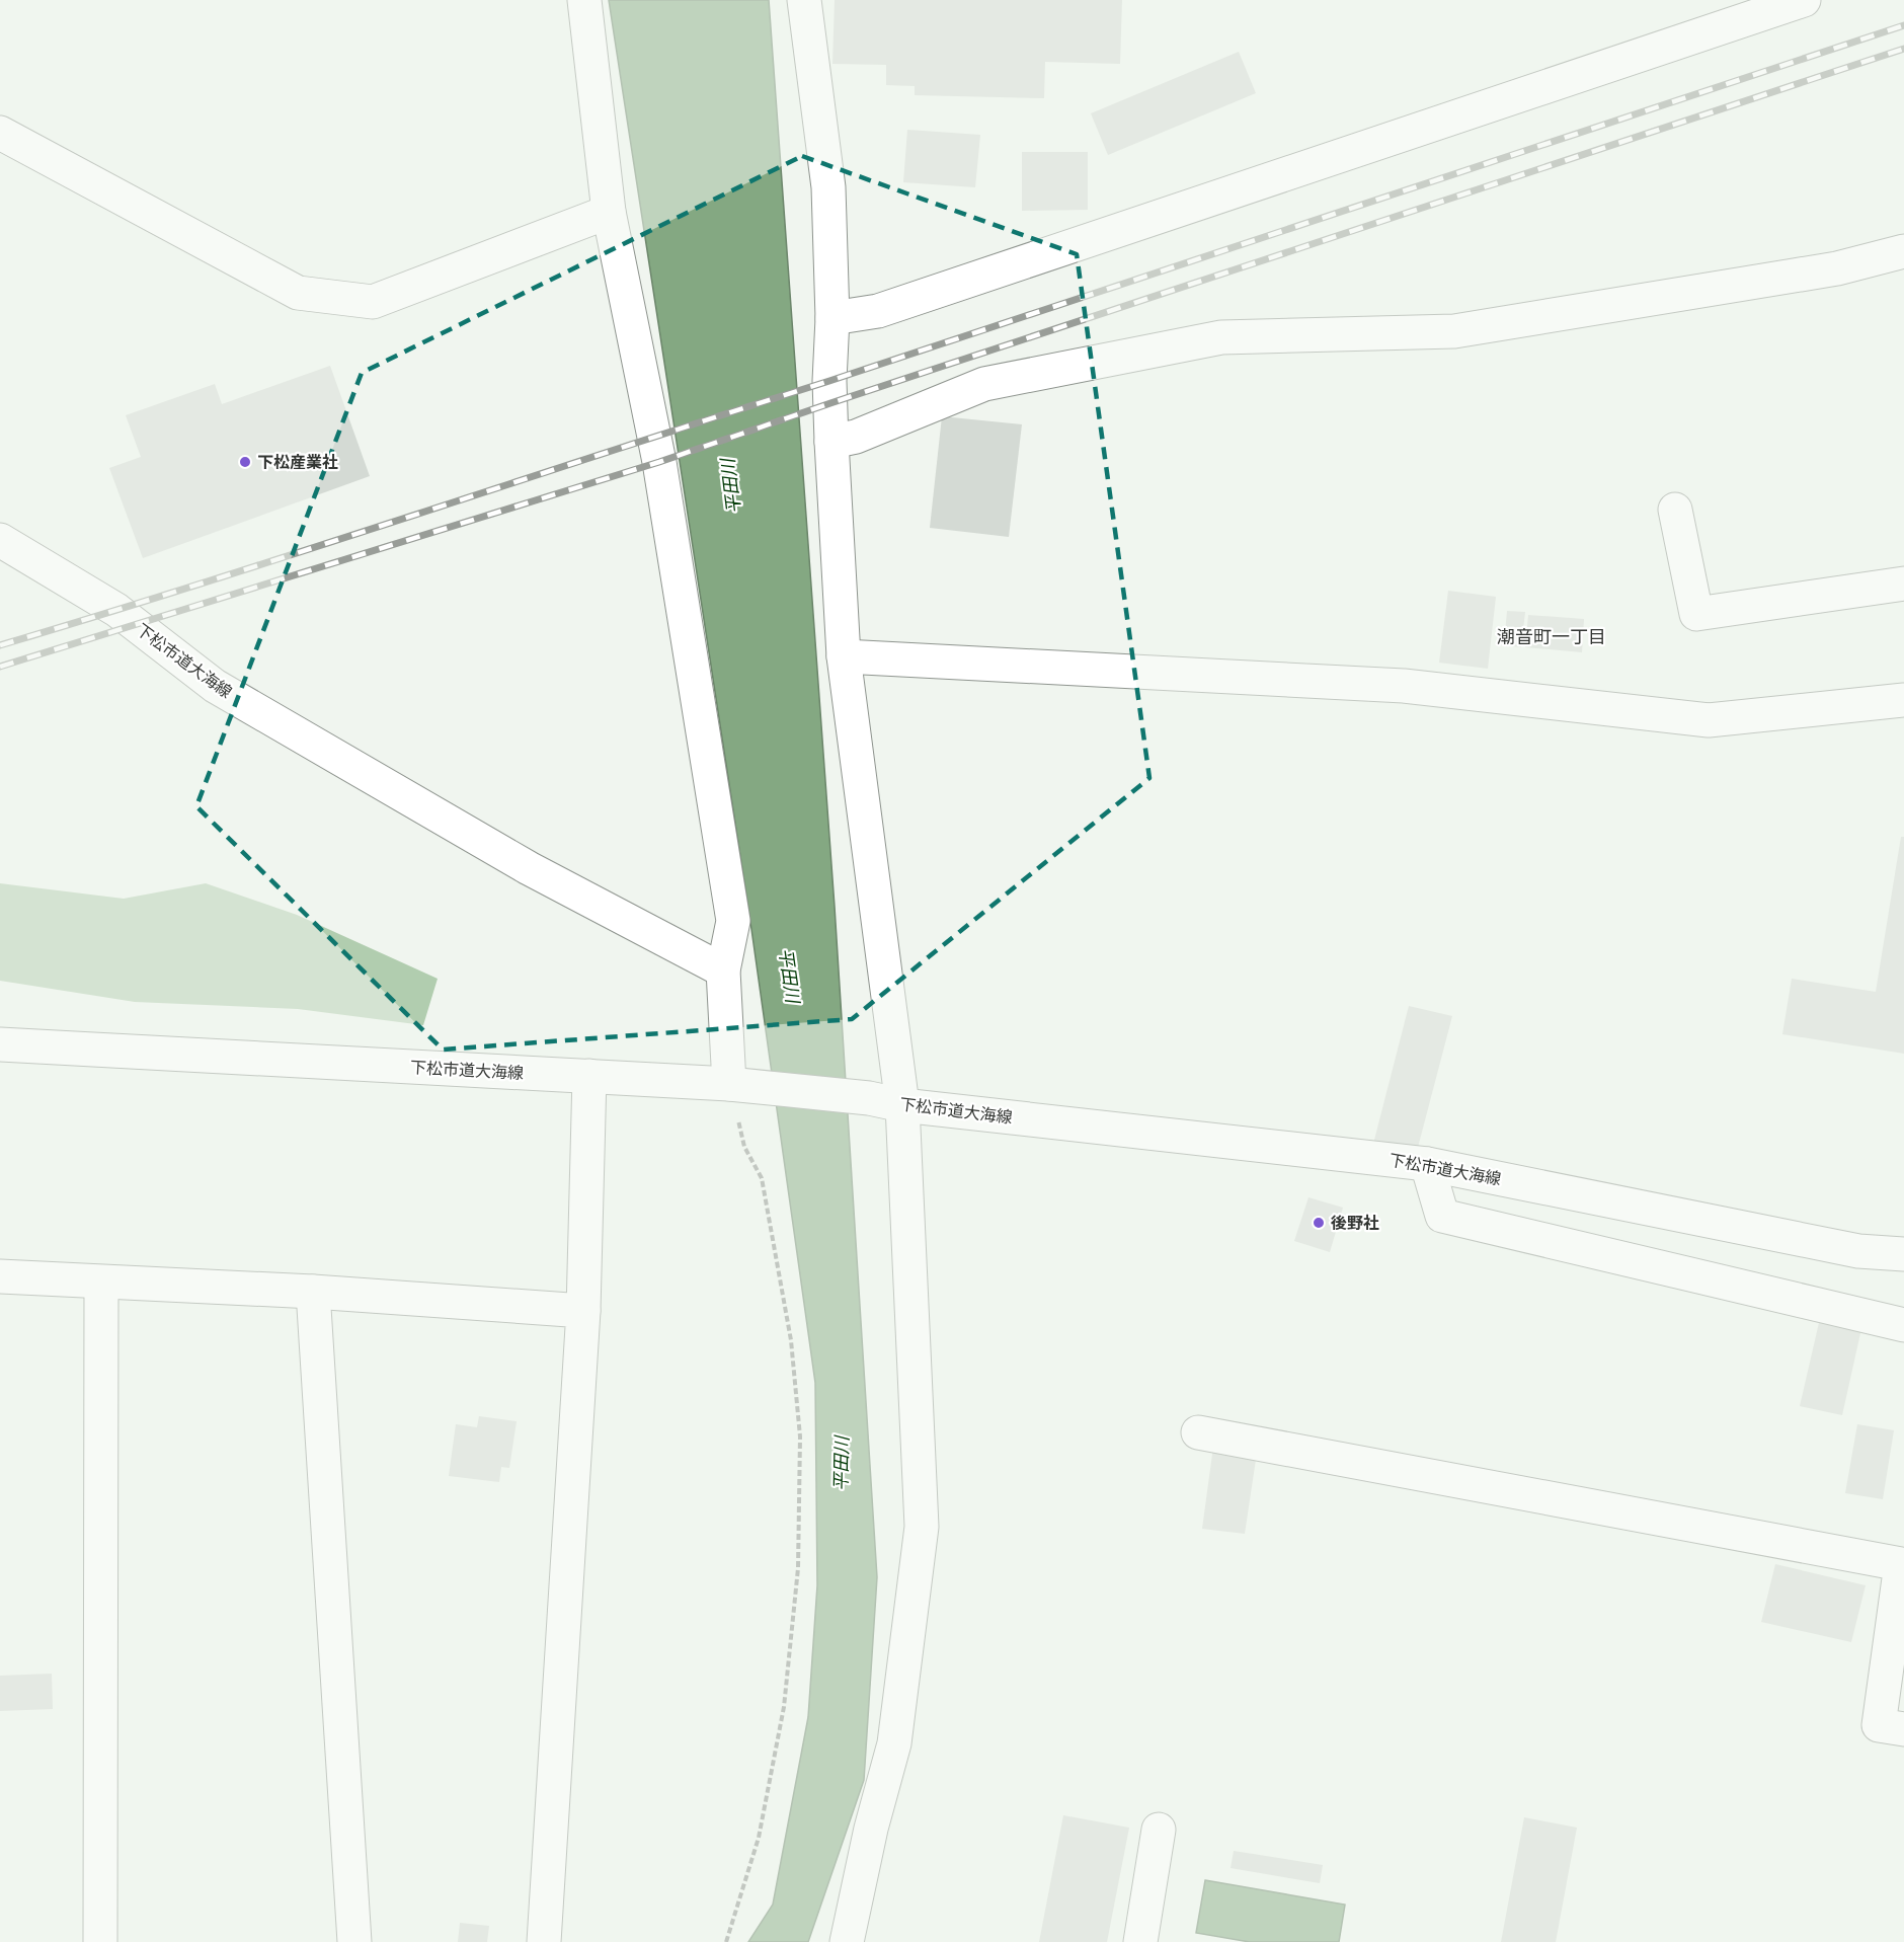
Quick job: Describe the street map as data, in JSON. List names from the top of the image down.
{
  "streets": {
    "street": ["下松市道大海線"]
  },
  "districts": ["潮音町一丁目"],
  "water": ["平田川"],
  "places": ["下松産業社", "後野社"]
}
